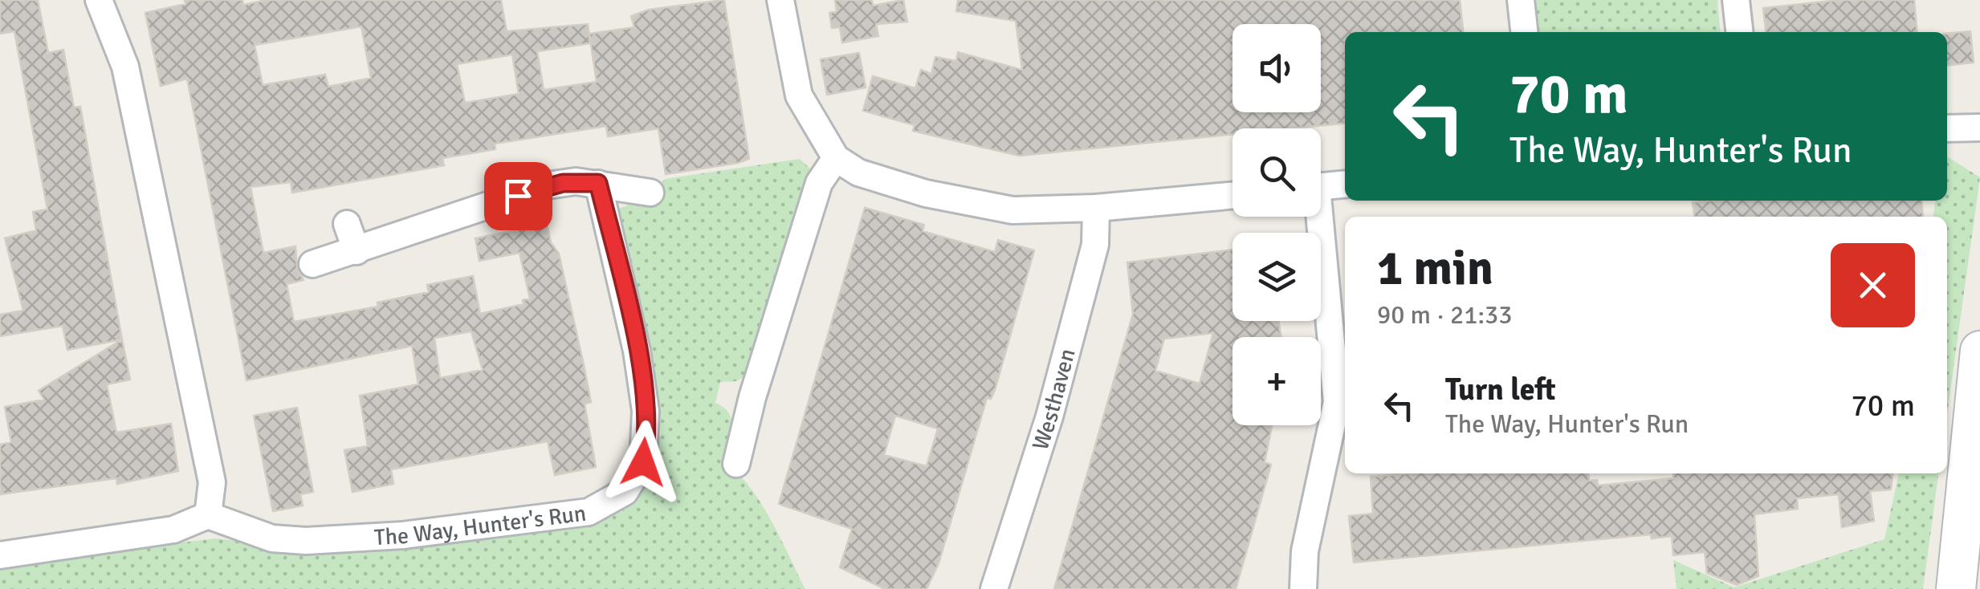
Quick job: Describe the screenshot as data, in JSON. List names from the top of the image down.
{
  "streets": {
    "street": ["Westhaven", "The Way, Hunter's Run"]
  },
  "page": {
    "map_buttons": "+",
    "turn": ["70 m", "The Way, Hunter's Run"],
    "heading": ["1 min", "90 m · 21:33"],
    "list": [
      {
        "name": "Turn left",
        "note": "The Way, Hunter's Run",
        "value": "70 m"
      }
    ]
  }
}
